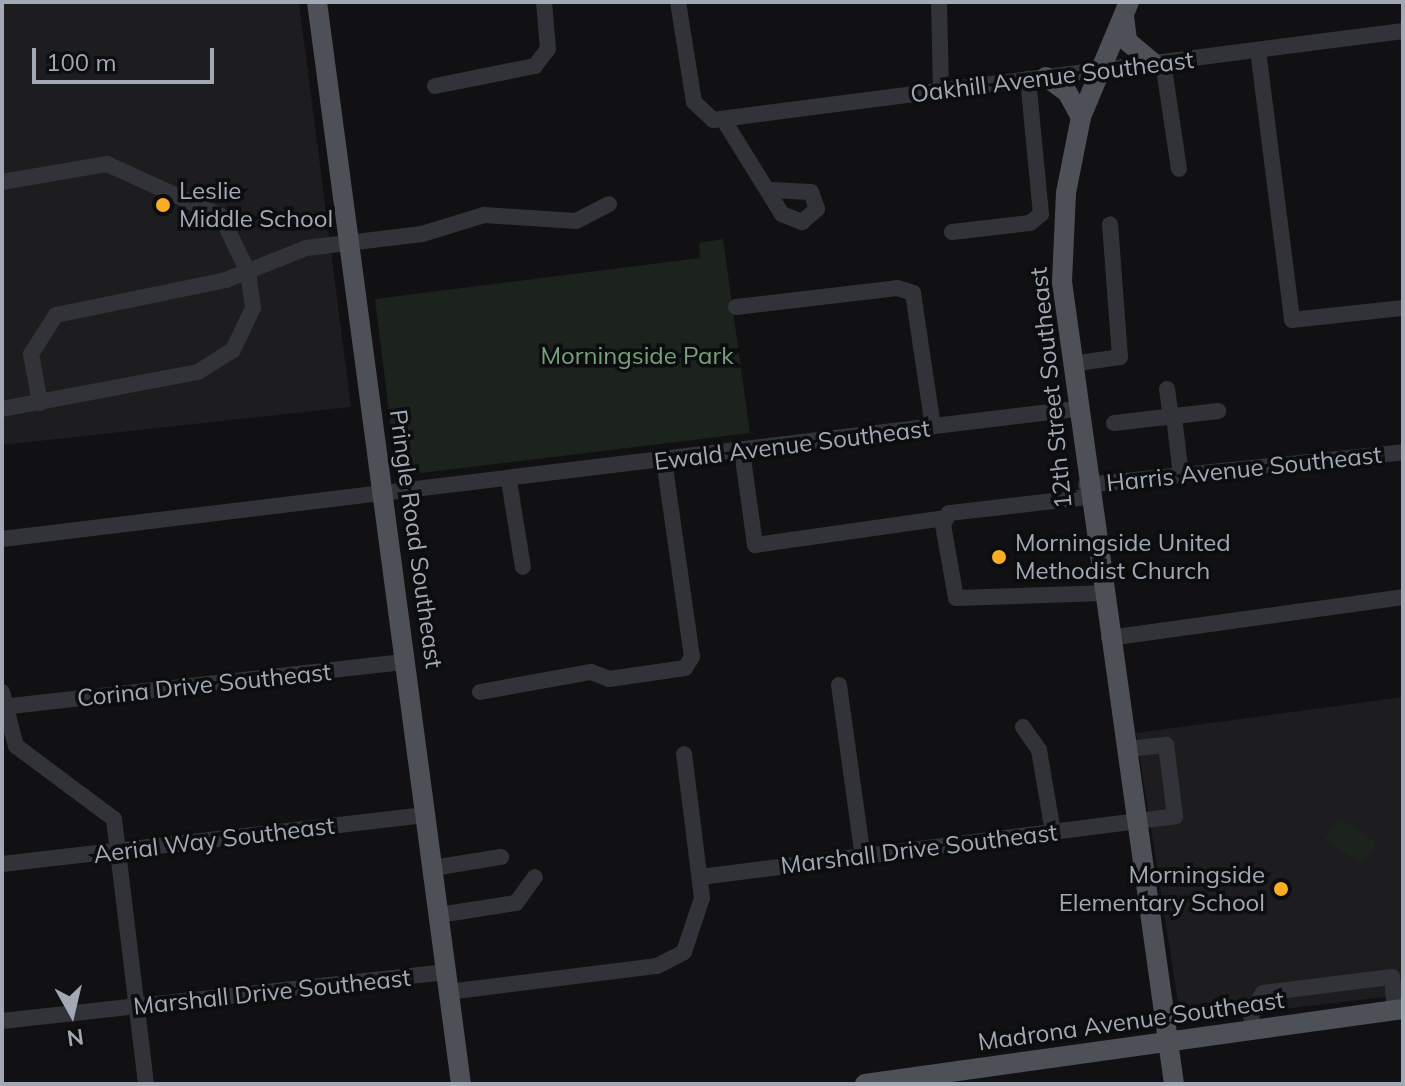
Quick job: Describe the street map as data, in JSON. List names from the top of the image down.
{
  "streets": {
    "main road": ["12th Street Southeast", "Pringle Road Southeast", "Madrona Avenue Southeast"],
    "street": [
      "Oakhill Avenue Southeast",
      "Ewald Avenue Southeast",
      "Harris Avenue Southeast",
      "Corina Drive Southeast",
      "Aerial Way Southeast",
      "Marshall Drive Southeast"
    ]
  },
  "crossings": [
    ["Oakhill Avenue Southeast", "12th Street Southeast"],
    ["12th Street Southeast", "Ewald Avenue Southeast"],
    ["12th Street Southeast", "Harris Avenue Southeast"],
    ["12th Street Southeast", "Marshall Drive Southeast"],
    ["12th Street Southeast", "Madrona Avenue Southeast"],
    ["Ewald Avenue Southeast", "Harris Avenue Southeast"],
    ["Ewald Avenue Southeast", "Pringle Road Southeast"],
    ["Pringle Road Southeast", "Corina Drive Southeast"],
    ["Pringle Road Southeast", "Aerial Way Southeast"],
    ["Pringle Road Southeast", "Marshall Drive Southeast"]
  ],
  "parks": ["Morningside Park"],
  "places": ["Leslie Middle School", "Morningside United Methodist Church", "Morningside Elementary School"],
  "scale_bar": "100 m",
  "north": "bottom"
}
